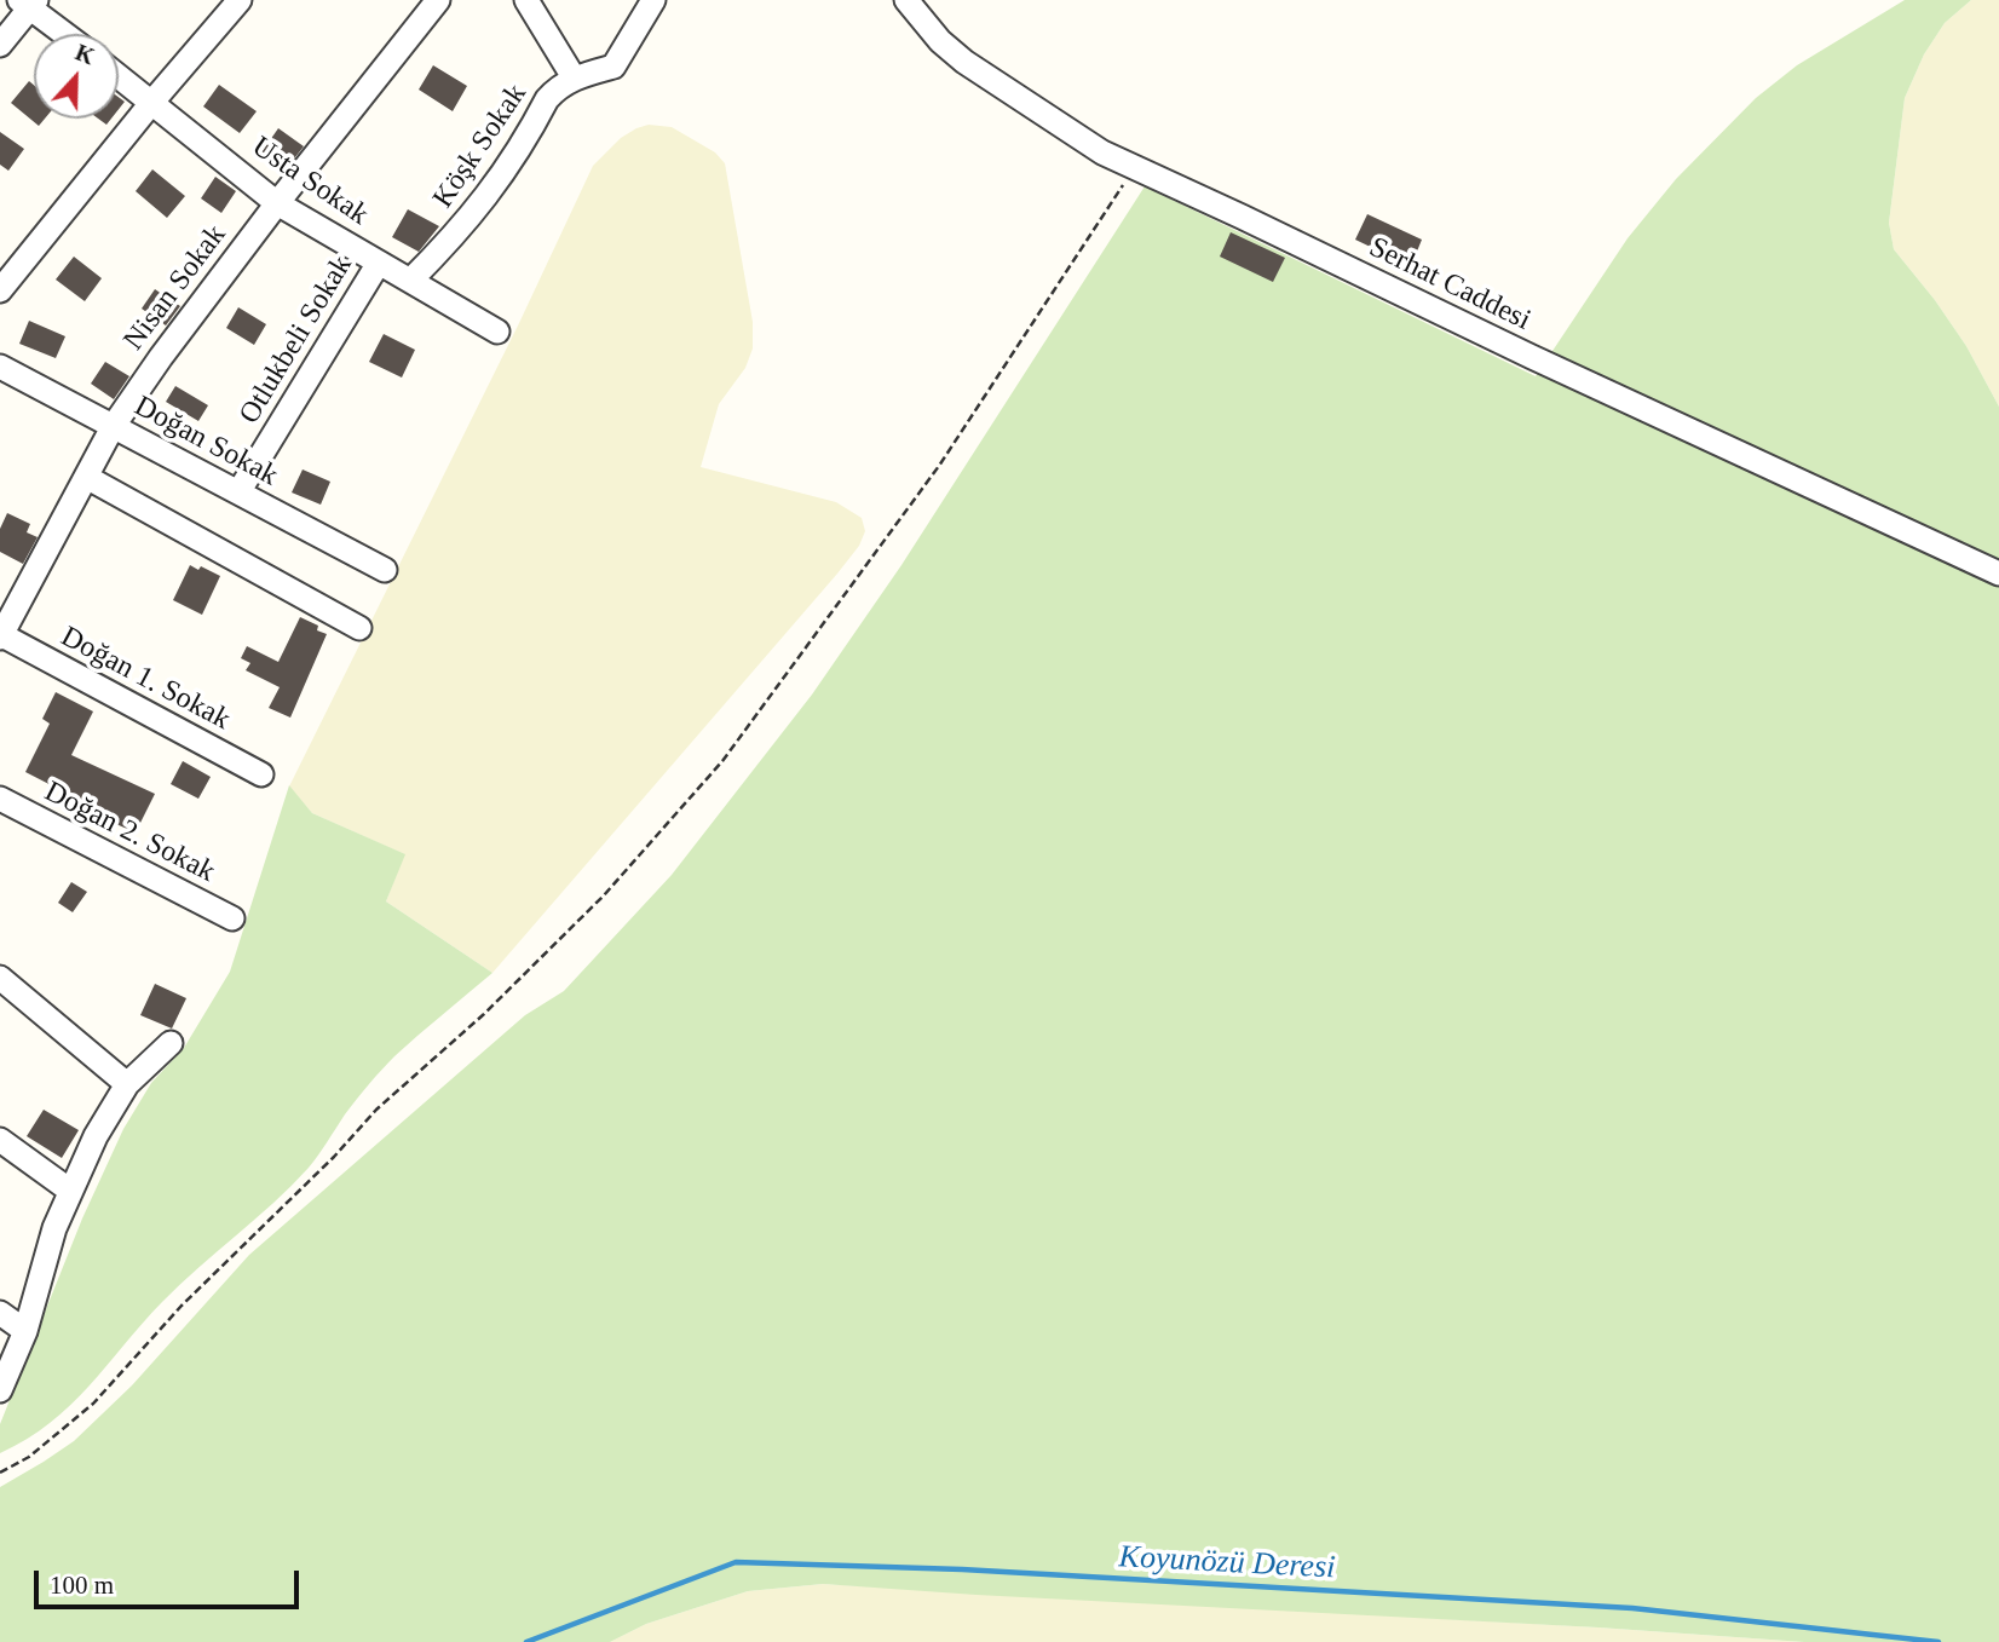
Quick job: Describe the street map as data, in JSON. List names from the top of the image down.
{
  "streets": {
    "street": [
      "Köşk Sokak",
      "Usta Sokak",
      "Serhat Caddesi",
      "Nisan Sokak",
      "Otlukbeli Sokak",
      "Doğan Sokak",
      "Doğan 1. Sokak",
      "Doğan 2. Sokak"
    ]
  },
  "crossings": [
    ["Köşk Sokak", "Usta Sokak"],
    ["Usta Sokak", "Nisan Sokak"],
    ["Usta Sokak", "Otlukbeli Sokak"],
    ["Nisan Sokak", "Doğan Sokak"],
    ["Nisan Sokak", "Doğan 1. Sokak"],
    ["Otlukbeli Sokak", "Doğan Sokak"]
  ],
  "water": ["Koyunözü Deresi"],
  "scale_bar": "100 m",
  "north": "top"
}
